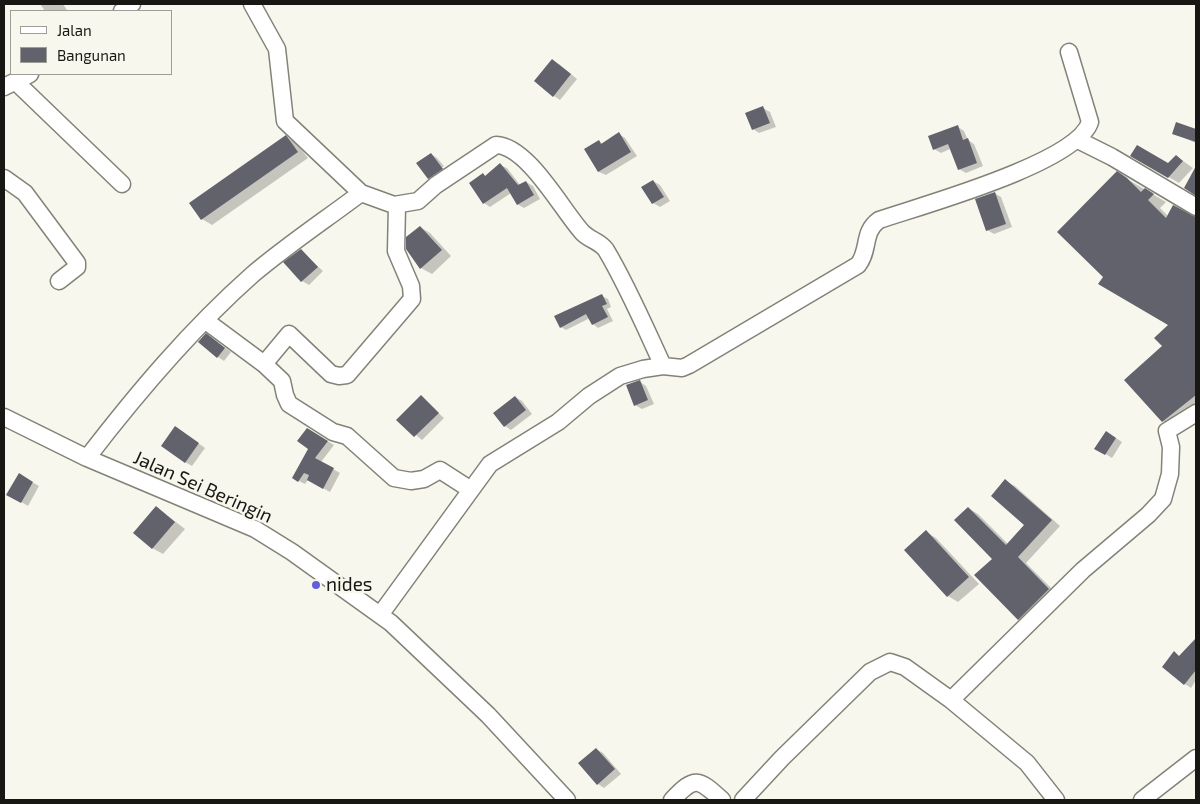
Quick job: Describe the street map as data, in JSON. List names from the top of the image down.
{
  "streets": {
    "street": ["Jalan Sei Beringin"]
  },
  "places": ["nides"],
  "legend": ["Jalan", "Bangunan"]
}
